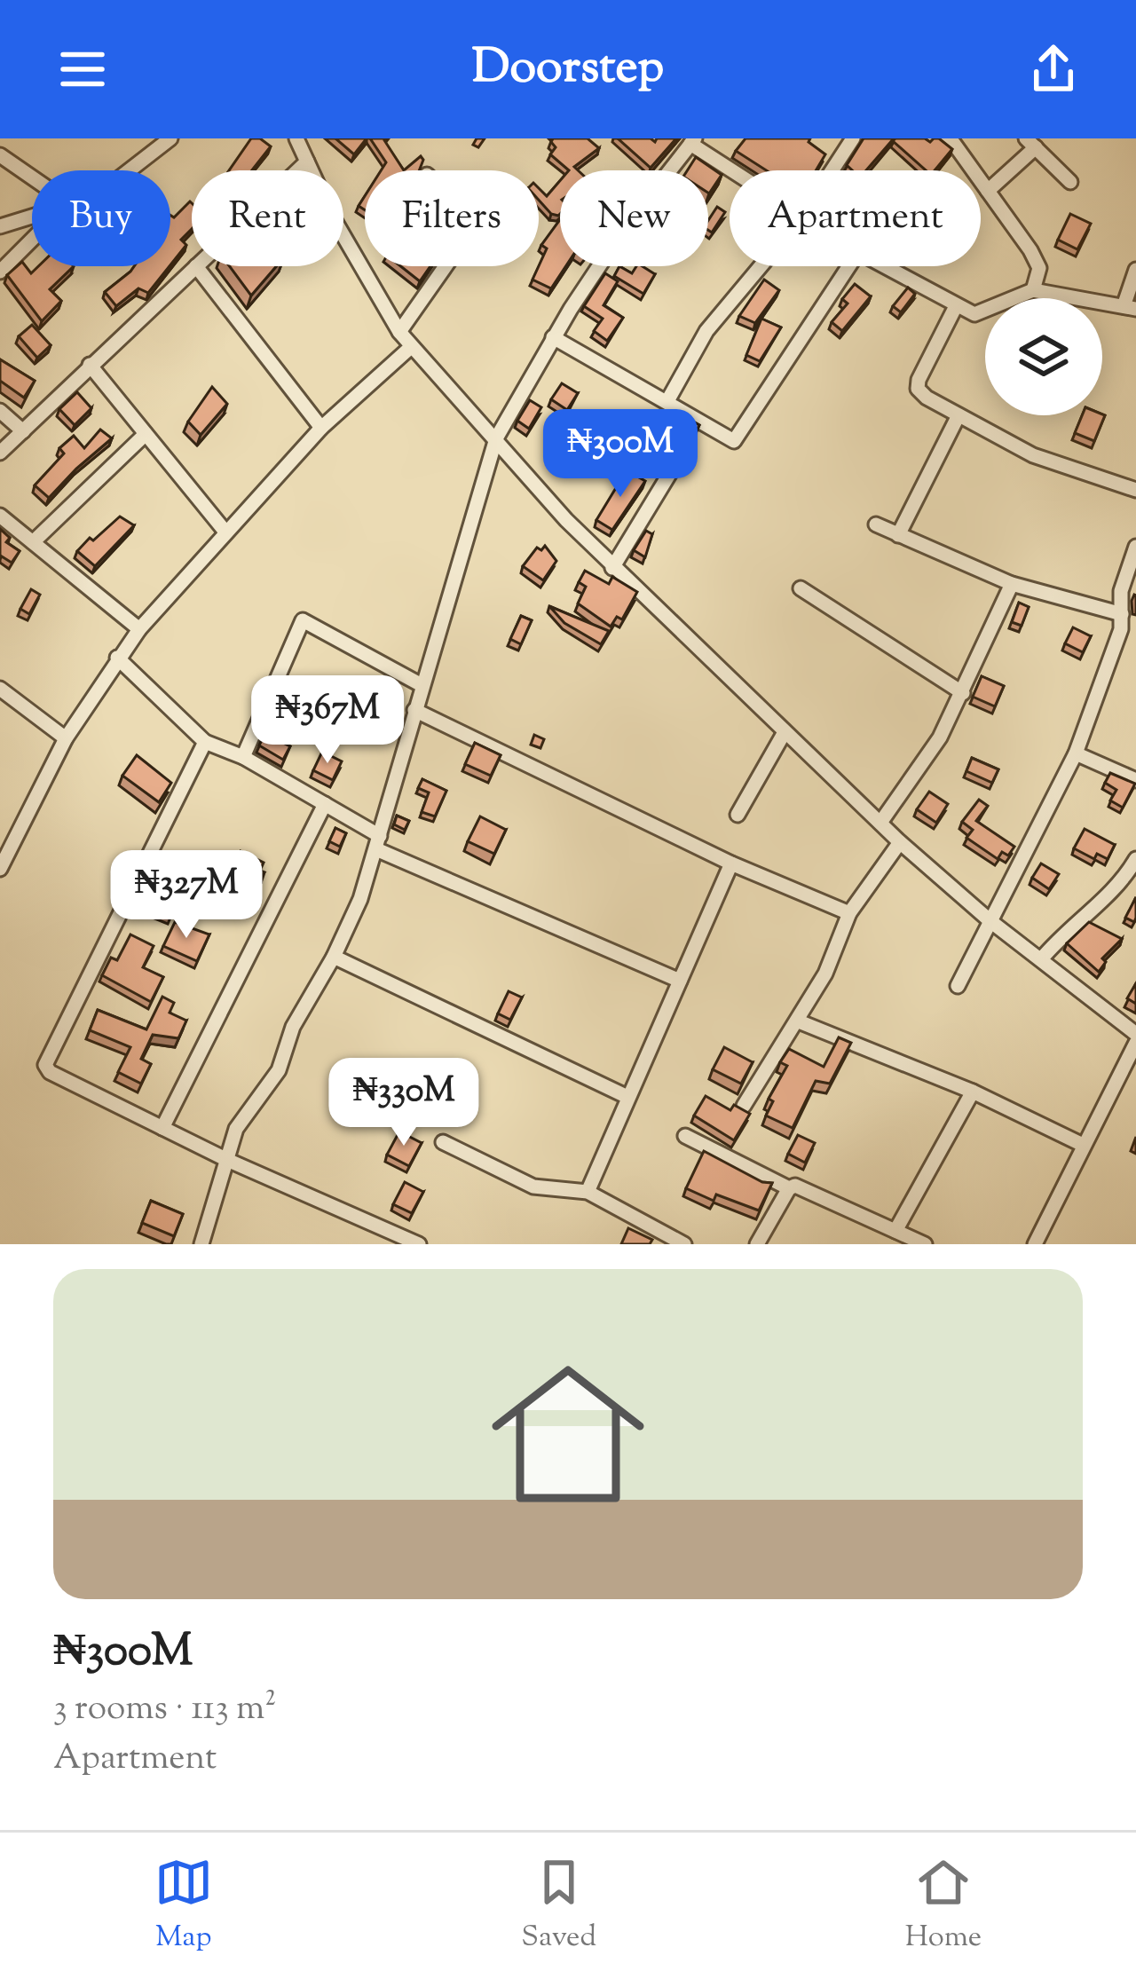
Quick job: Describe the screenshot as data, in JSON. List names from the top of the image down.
{
  "page": {
    "header": "Doorstep",
    "chip": [
      "Buy",
      "Rent",
      "Filters",
      "New",
      "Apartment"
    ],
    "price": [
      "₦300M",
      "₦367M",
      "₦327M",
      "₦330M"
    ],
    "list": [
      {
        "name": "₦300M",
        "note": "3 rooms · 113 m² · Apartment"
      }
    ],
    "tabs": ["Map", "Saved", "Home"]
  }
}
